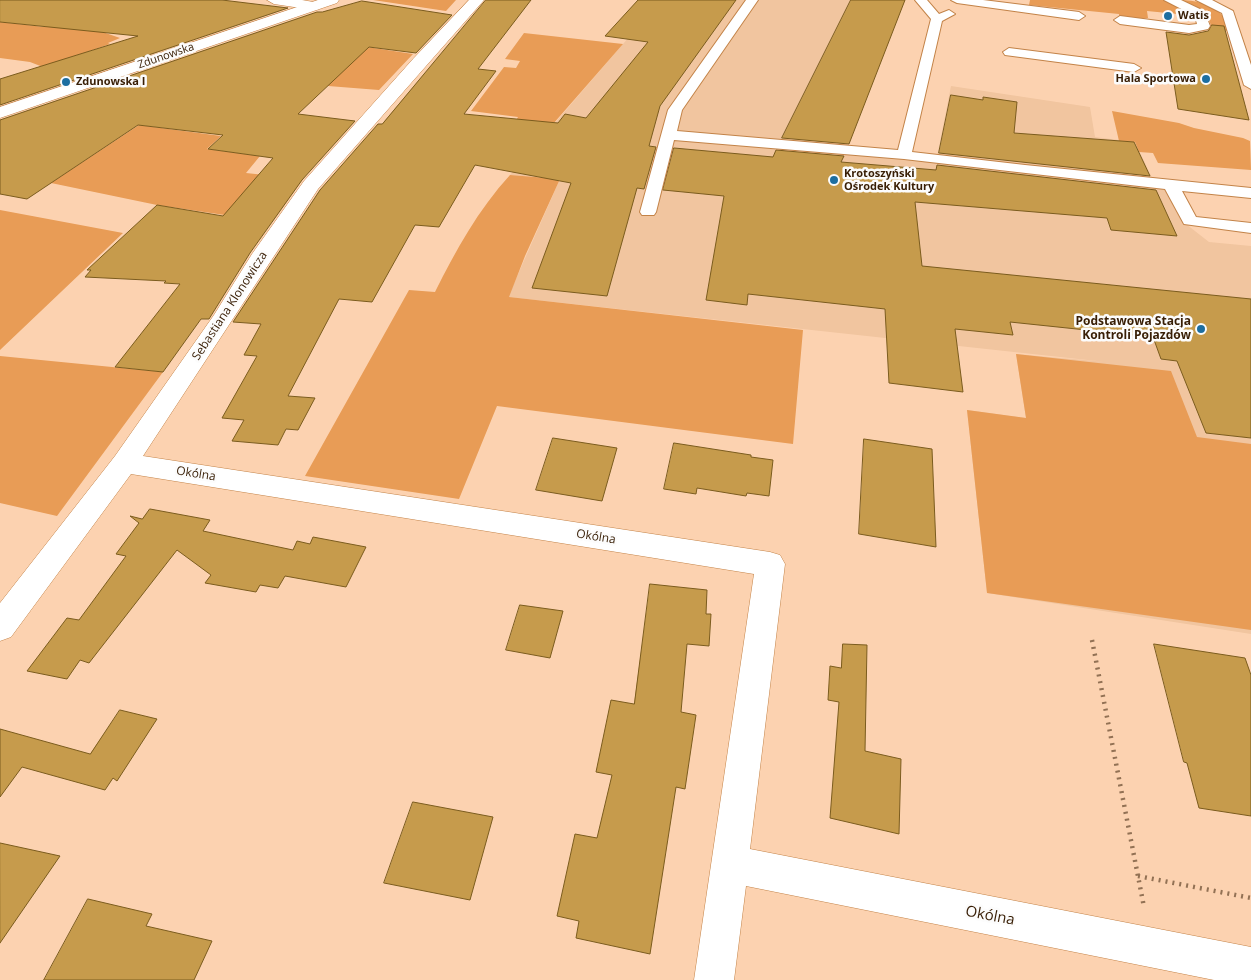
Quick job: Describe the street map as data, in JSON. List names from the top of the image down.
{
  "streets": {
    "street": ["Zdunowska", "Sebastiana Klonowicza", "Okólna"]
  },
  "crossings": [
    ["Sebastiana Klonowicza", "Okólna"]
  ],
  "places": [
    "Watis",
    "Hala Sportowa",
    "Zdunowska I",
    "Krotoszyński Ośrodek Kultury",
    "Podstawowa Stacja Kontroli Pojazdów"
  ]
}
